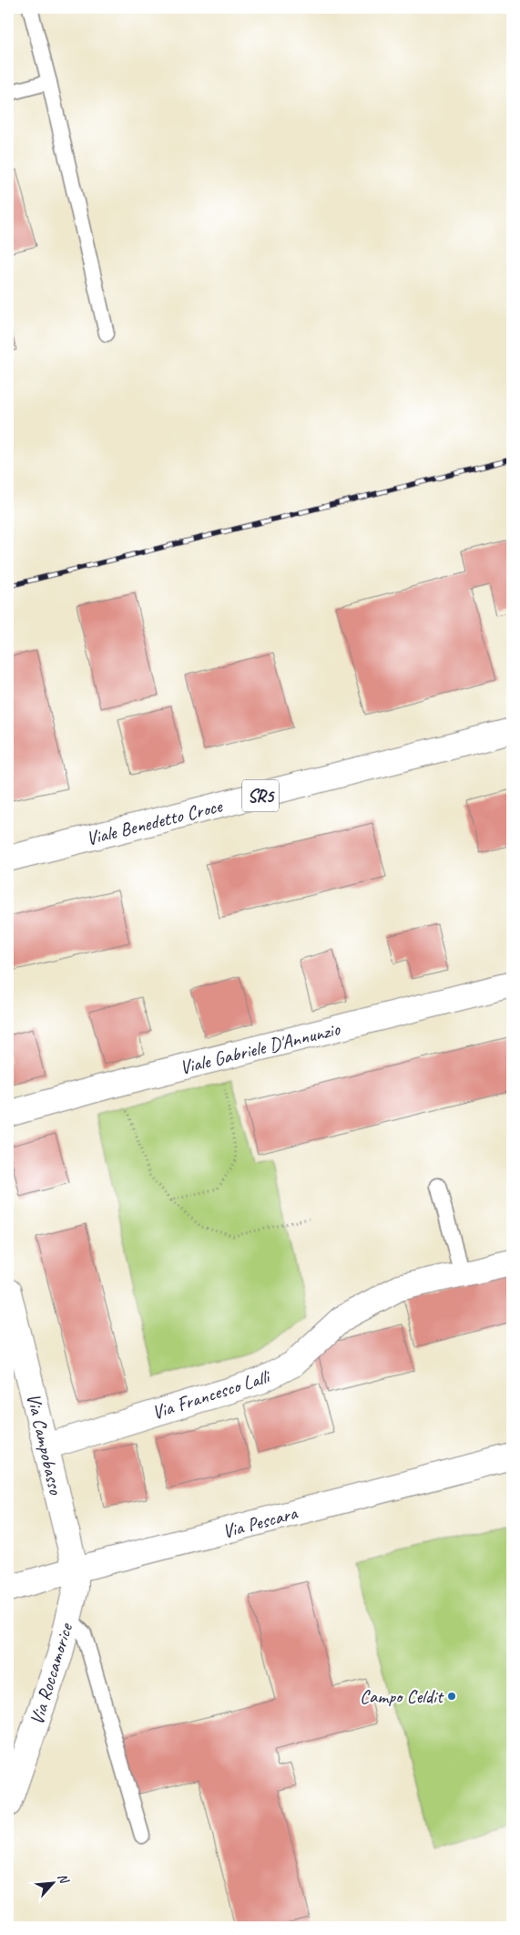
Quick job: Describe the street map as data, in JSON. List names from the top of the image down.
{
  "streets": {
    "street": [
      "SR5",
      "Viale Benedetto Croce",
      "Viale Gabriele D'Annunzio",
      "Via Francesco Lalli",
      "Via Campobasso",
      "Via Pescara",
      "Via Roccamorice"
    ]
  },
  "crossings": [
    ["Via Francesco Lalli", "Via Campobasso"],
    ["Via Campobasso", "Via Pescara"],
    ["Via Campobasso", "Via Roccamorice"],
    ["Via Pescara", "Via Roccamorice"]
  ],
  "places": ["Campo Celdit"],
  "north": "top right"
}
